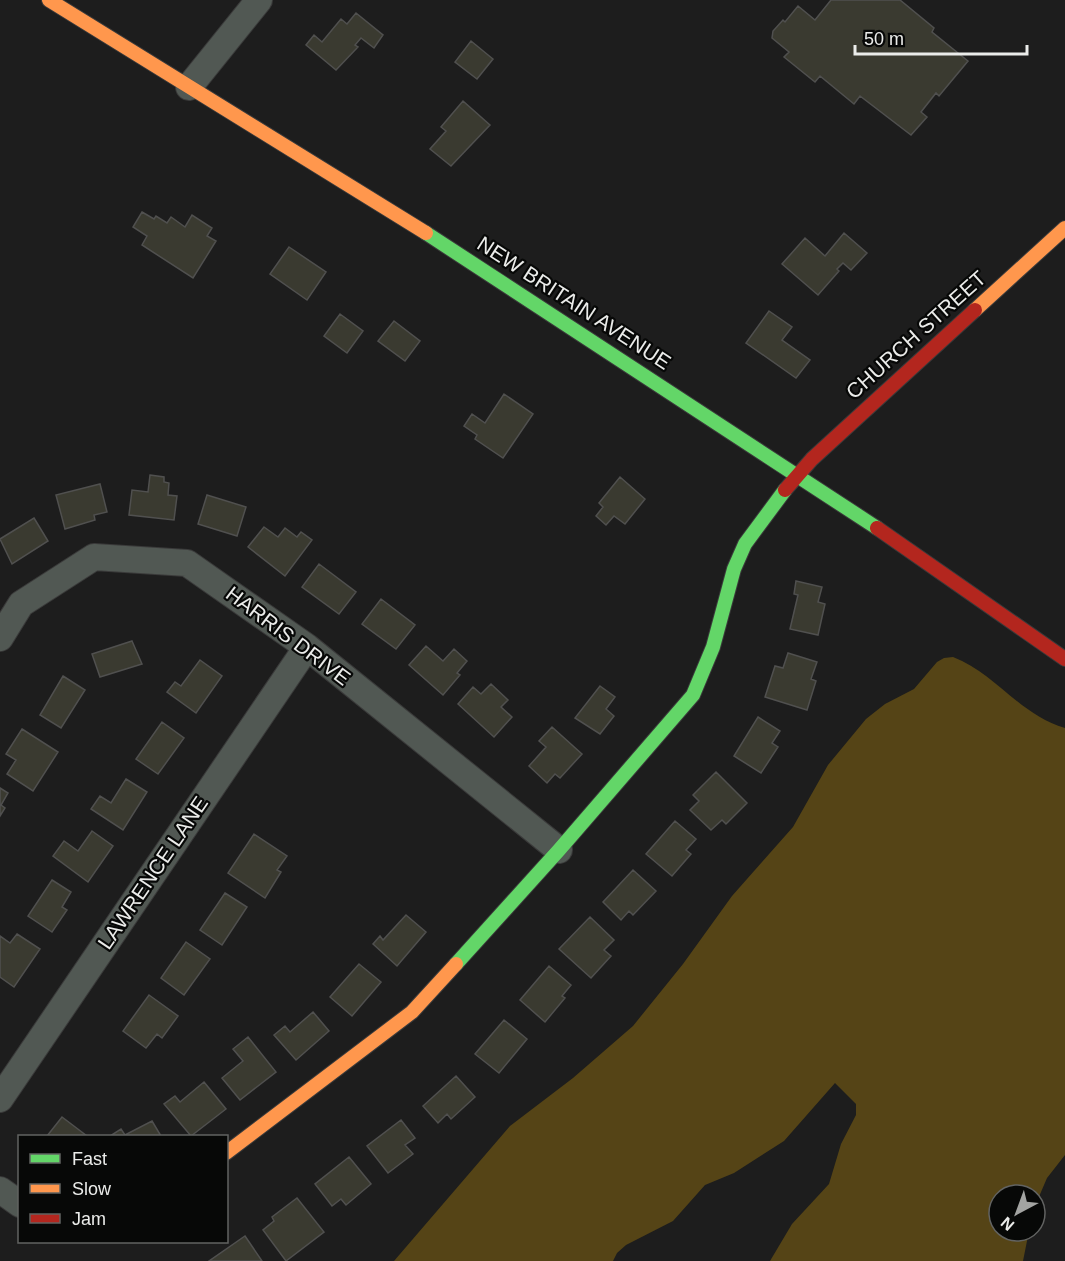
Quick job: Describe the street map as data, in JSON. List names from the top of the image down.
{
  "streets": {
    "street": [
      "NEW BRITAIN AVENUE",
      "CHURCH STREET",
      "HARRIS DRIVE",
      "LAWRENCE LANE"
    ]
  },
  "crossings": [
    ["NEW BRITAIN AVENUE", "CHURCH STREET"],
    ["HARRIS DRIVE", "LAWRENCE LANE"]
  ],
  "legend": ["Fast", "Slow", "Jam"],
  "scale_bar": "50 m",
  "north": "bottom left"
}
